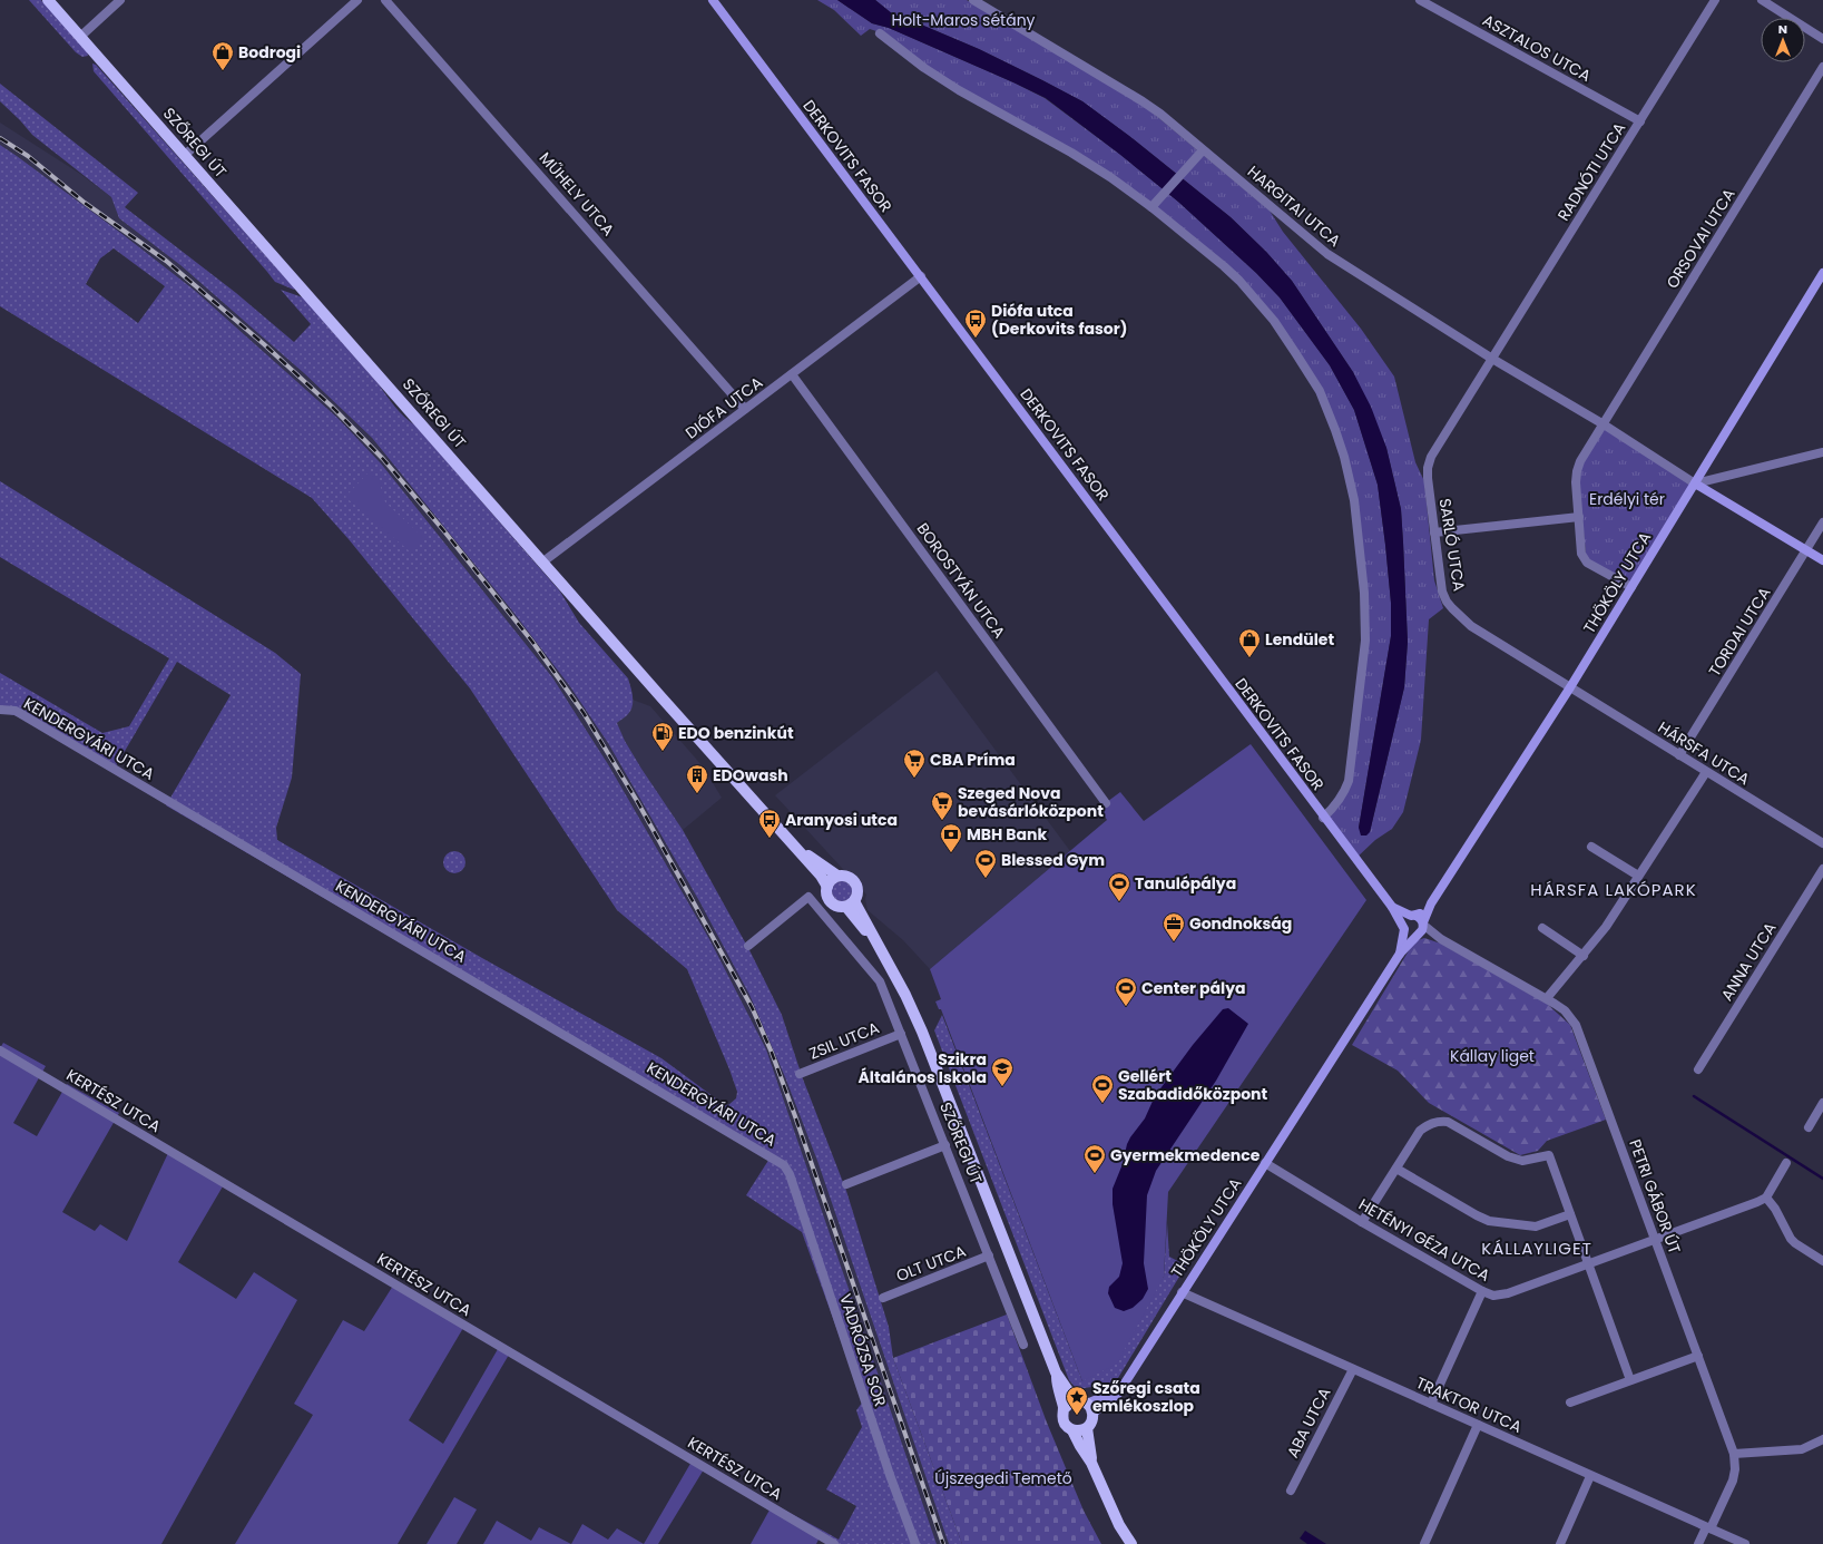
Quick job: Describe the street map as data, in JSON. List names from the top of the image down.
{
  "streets": {
    "main road": ["SZŐREGI ÚT"],
    "street": [
      "ASZTALOS UTCA",
      "DERKOVITS FASOR",
      "RADNÓTI UTCA",
      "MŰHELY UTCA",
      "HARGITAI UTCA",
      "ORSOVAI UTCA",
      "DIÓFA UTCA",
      "SARLÓ UTCA",
      "BOROSTYÁN UTCA",
      "THÖKÖLY UTCA",
      "TORDAI UTCA",
      "KENDERGYÁRI UTCA",
      "HÁRSFA UTCA",
      "ANNA UTCA",
      "ZSIL UTCA",
      "KERTÉSZ UTCA",
      "PETRI GÁBOR ÚT",
      "HETÉNYI GÉZA UTCA",
      "OLT UTCA",
      "VADRÓZSA SOR",
      "TRAKTOR UTCA",
      "ABA UTCA"
    ]
  },
  "crossings": [
    ["ASZTALOS UTCA", "RADNÓTI UTCA"],
    ["SZŐREGI ÚT", "DIÓFA UTCA"],
    ["SZŐREGI ÚT", "THÖKÖLY UTCA"],
    ["SZŐREGI ÚT", "ZSIL UTCA"],
    ["SZŐREGI ÚT", "OLT UTCA"],
    ["DERKOVITS FASOR", "DIÓFA UTCA"],
    ["DERKOVITS FASOR", "PETRI GÁBOR ÚT"],
    ["RADNÓTI UTCA", "HARGITAI UTCA"],
    ["RADNÓTI UTCA", "SARLÓ UTCA"],
    ["MŰHELY UTCA", "DIÓFA UTCA"],
    ["HARGITAI UTCA", "ORSOVAI UTCA"],
    ["HARGITAI UTCA", "SARLÓ UTCA"],
    ["DIÓFA UTCA", "BOROSTYÁN UTCA"],
    ["SARLÓ UTCA", "THÖKÖLY UTCA"],
    ["SARLÓ UTCA", "HÁRSFA UTCA"],
    ["THÖKÖLY UTCA", "HÁRSFA UTCA"],
    ["THÖKÖLY UTCA", "HETÉNYI GÉZA UTCA"],
    ["THÖKÖLY UTCA", "TRAKTOR UTCA"],
    ["TORDAI UTCA", "HÁRSFA UTCA"],
    ["KENDERGYÁRI UTCA", "VADRÓZSA SOR"],
    ["PETRI GÁBOR ÚT", "HETÉNYI GÉZA UTCA"],
    ["PETRI GÁBOR ÚT", "TRAKTOR UTCA"],
    ["TRAKTOR UTCA", "ABA UTCA"]
  ],
  "districts": ["HÁRSFA LAKÓPARK", "KÁLLAYLIGET"],
  "parks": [
    "Holt-Maros sétány",
    "Erdélyi tér",
    "Kállay liget",
    "Újszegedi Temető"
  ],
  "places": {
    "shop": ["Bodrogi", "Lendület"],
    "bus stop": ["Diófa utca (Derkovits fasor)", "Aranyosi utca"],
    "fuel station": ["EDO benzinkút"],
    "supermarket": ["CBA Príma", "Szeged Nova bevásárlóközpont"],
    "building": ["EDOwash"],
    "bank": ["MBH Bank"],
    "sports": [
      "Blessed Gym",
      "Tanulópálya",
      "Center pálya",
      "Gellért Szabadidőközpont",
      "Gyermekmedence"
    ],
    "office": ["Gondnokság"],
    "school or university": ["Szikra Általános Iskola"],
    "place": ["Szőregi csata emlékoszlop"]
  },
  "north": "top"
}
